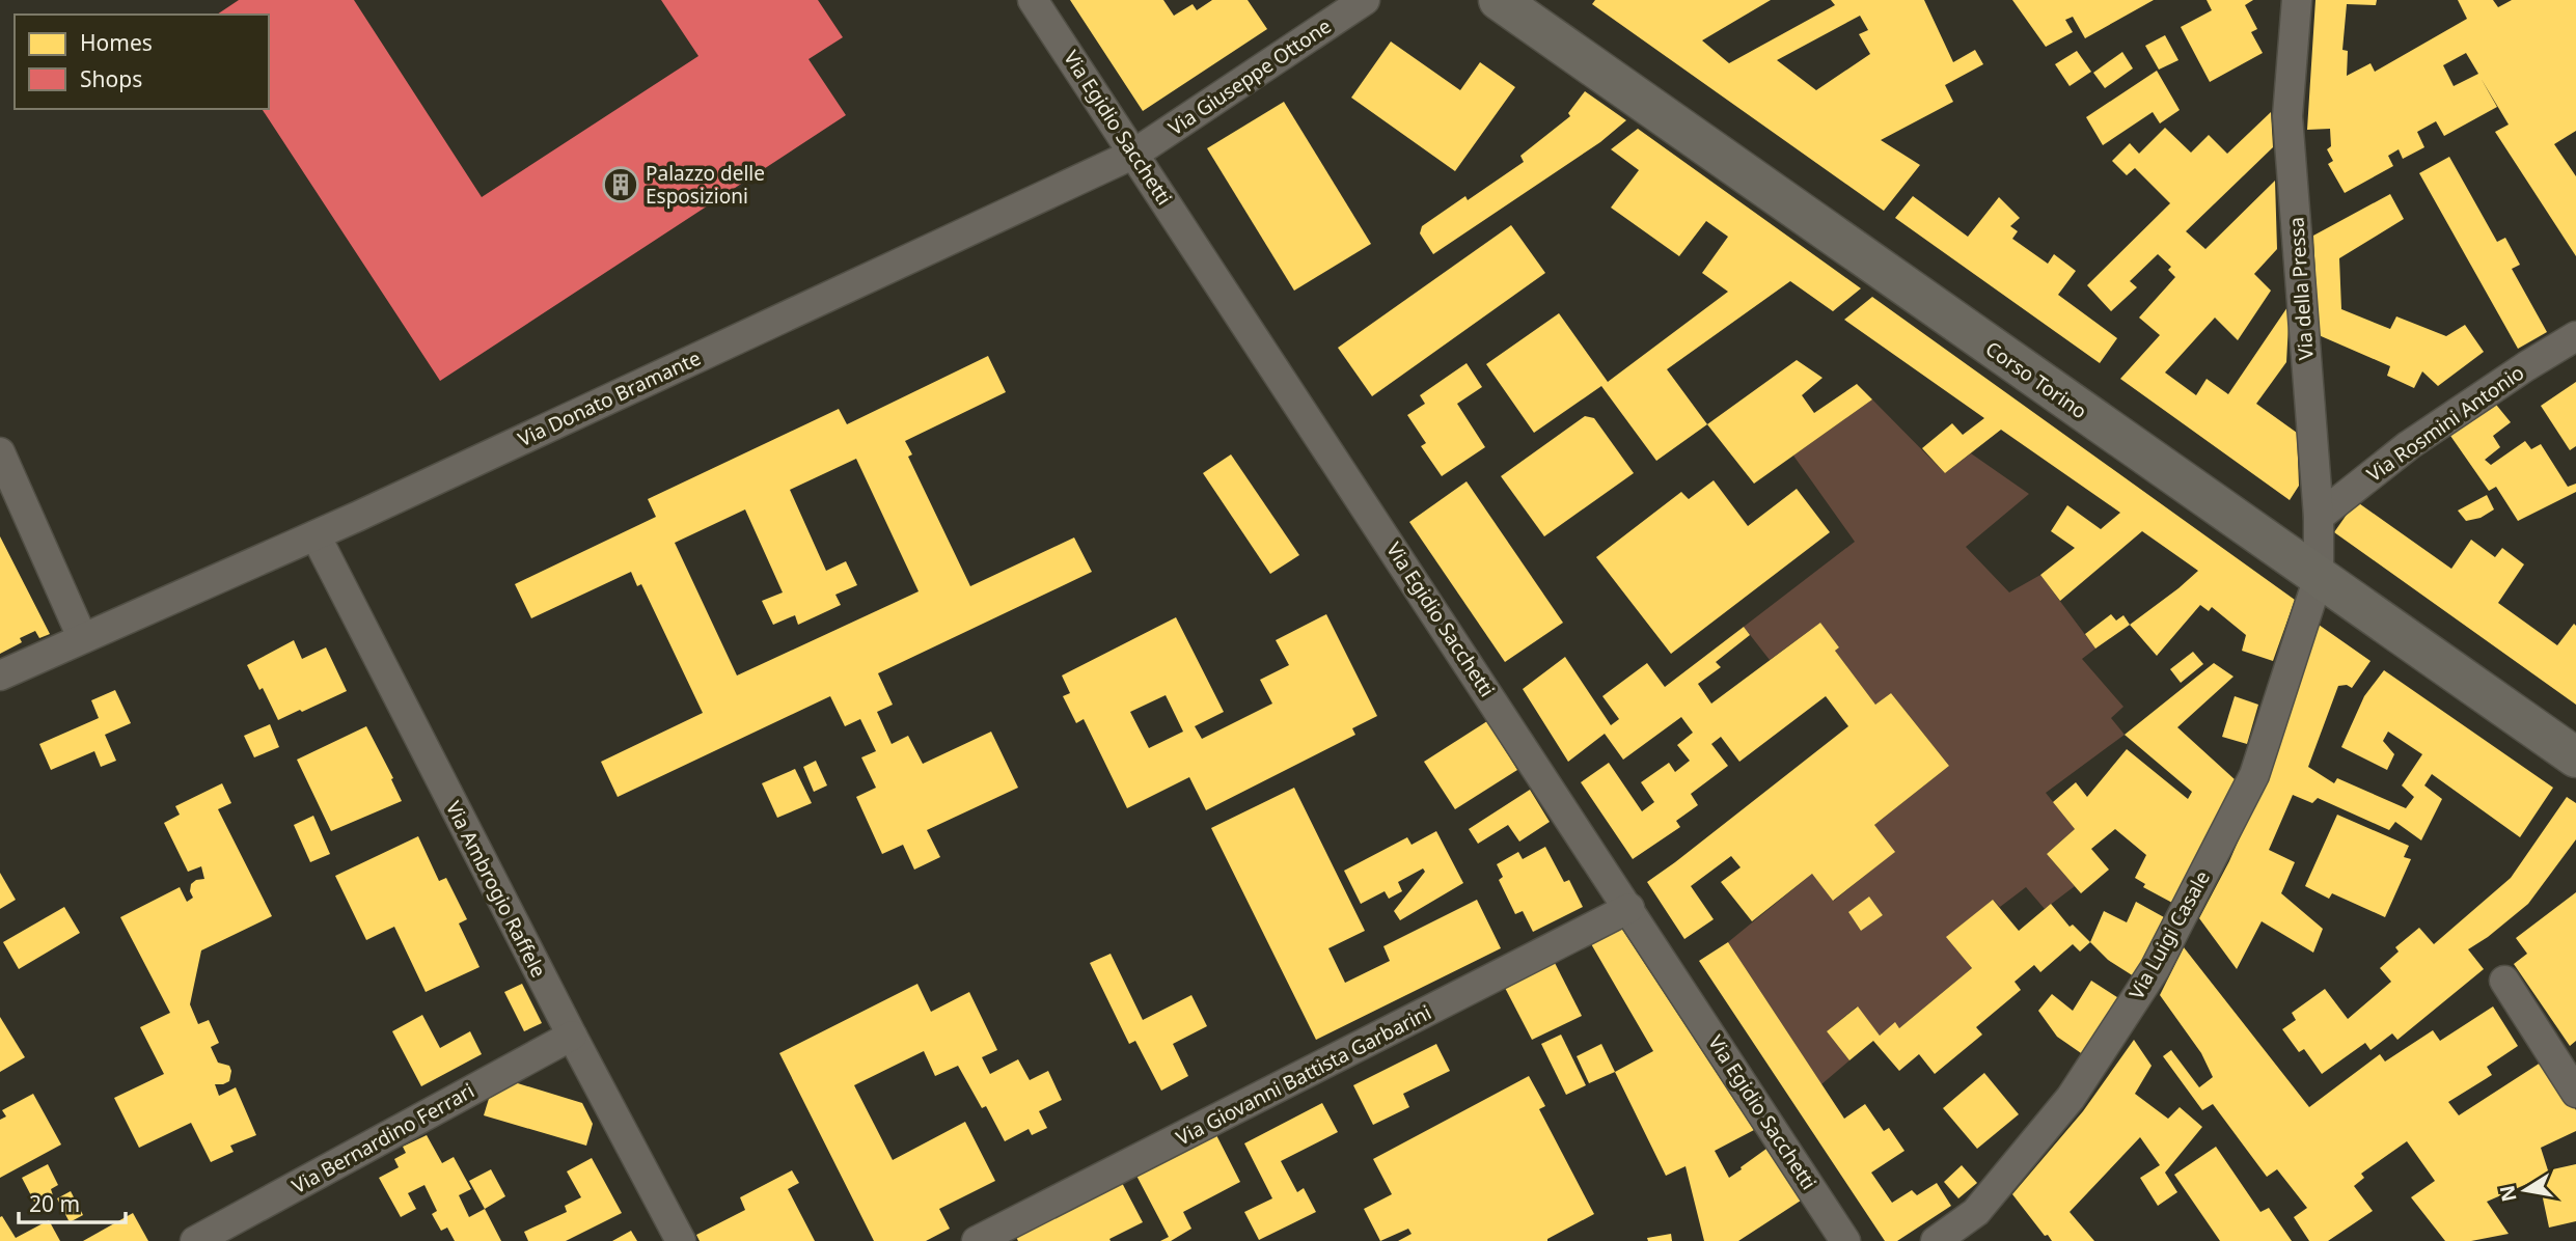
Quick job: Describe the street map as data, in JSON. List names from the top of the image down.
{
  "streets": {
    "main road": ["Corso Torino"],
    "street": [
      "Via Giuseppe Ottone",
      "Via Egidio Sacchetti",
      "Via della Pressa",
      "Via Donato Bramante",
      "Via Rosmini Antonio",
      "Via Ambrogio Raffele",
      "Via Luigi Casale",
      "Via Giovanni Battista Garbarini",
      "Via Bernardino Ferrari"
    ]
  },
  "crossings": [
    ["Via Giuseppe Ottone", "Via Egidio Sacchetti"],
    ["Via Giuseppe Ottone", "Via Donato Bramante"],
    ["Via Egidio Sacchetti", "Via Donato Bramante"],
    ["Via Egidio Sacchetti", "Via Giovanni Battista Garbarini"],
    ["Via della Pressa", "Corso Torino"],
    ["Via della Pressa", "Via Rosmini Antonio"],
    ["Via della Pressa", "Via Luigi Casale"],
    ["Corso Torino", "Via Luigi Casale"],
    ["Via Donato Bramante", "Via Ambrogio Raffele"],
    ["Via Ambrogio Raffele", "Via Bernardino Ferrari"]
  ],
  "places": {
    "building": ["Palazzo delle Esposizioni"]
  },
  "legend": ["Homes", "Shops"],
  "scale_bar": "20 m",
  "north": "left"
}
